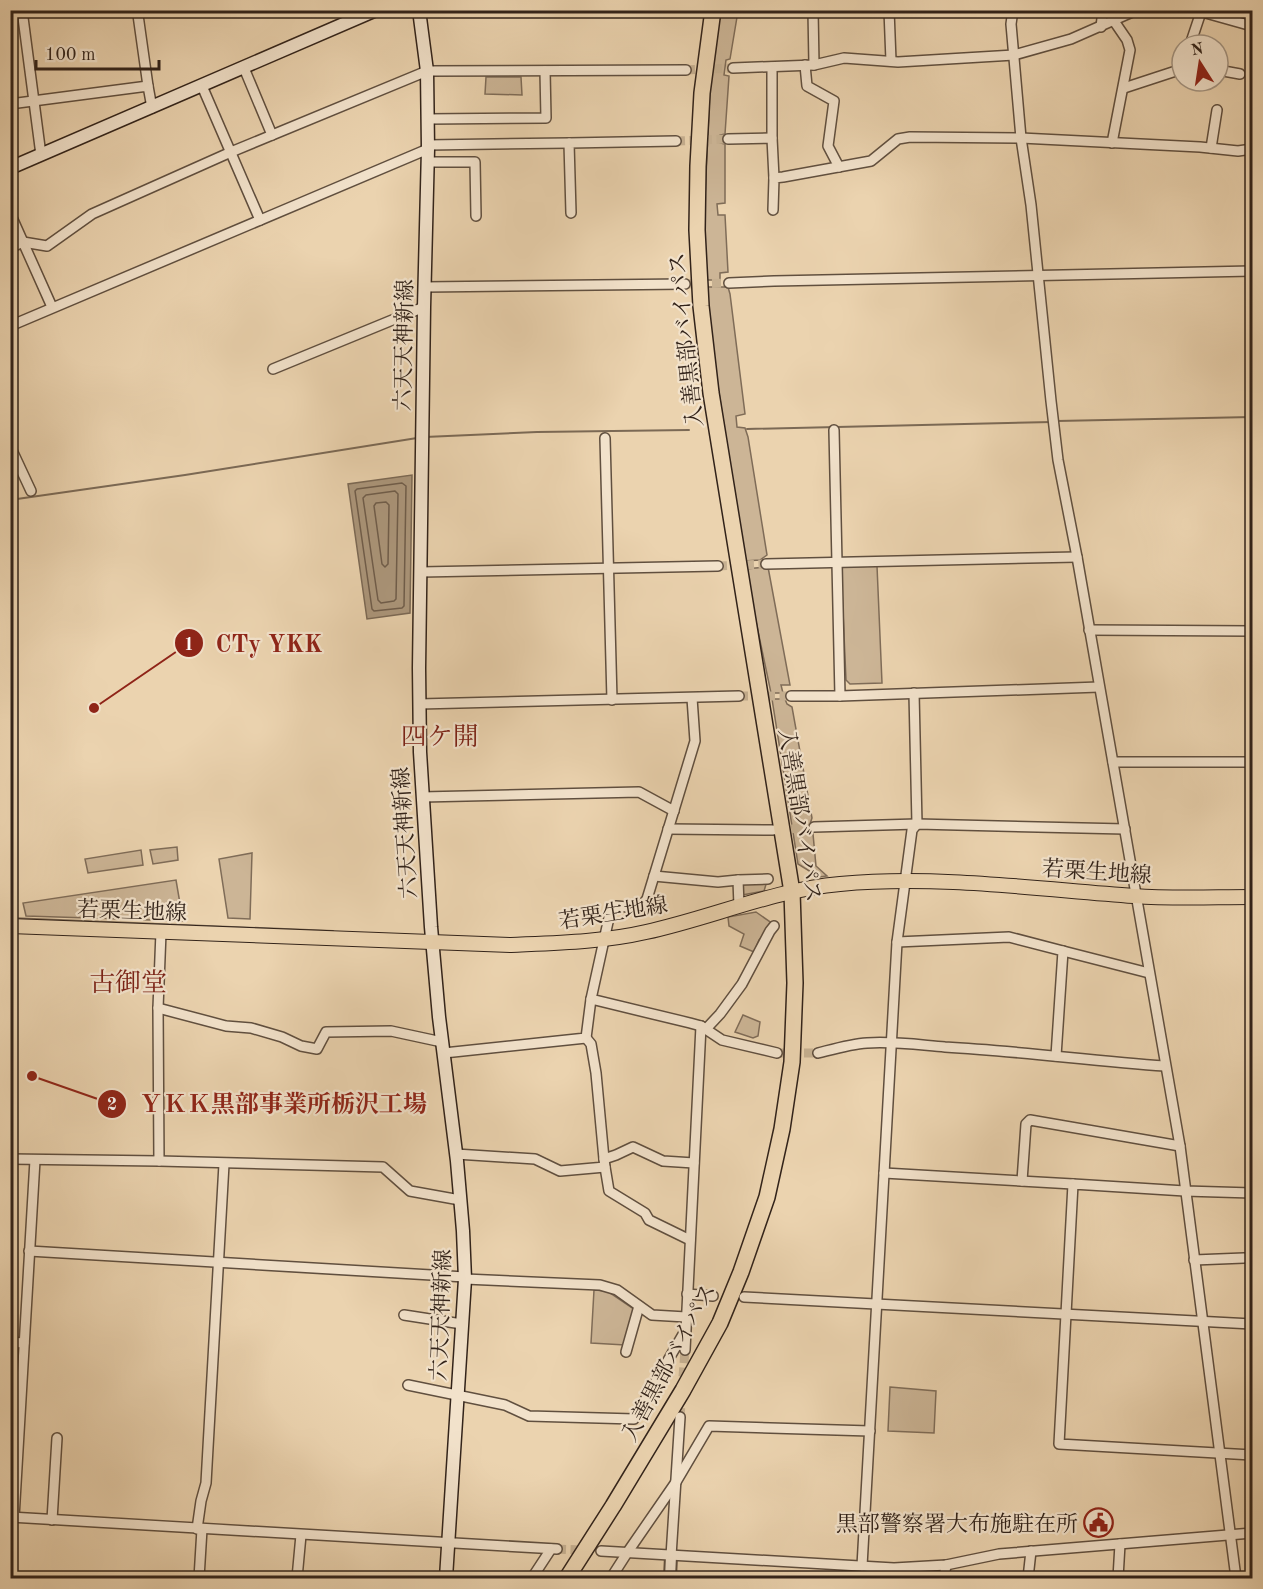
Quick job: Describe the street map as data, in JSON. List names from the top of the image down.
{
  "streets": {
    "highway": ["入善黒部バイパス"],
    "main road": ["六天天神新線", "若栗生地線"]
  },
  "crossings": [
    ["入善黒部バイパス", "若栗生地線"],
    ["六天天神新線", "若栗生地線"]
  ],
  "districts": ["四ケ開", "古御堂"],
  "places": {
    "other": ["CTy YKK", "ＹＫＫ黒部事業所栃沢工場"],
    "public building": ["黒部警察署大布施駐在所"]
  },
  "scale_bar": "100 m",
  "north": "top"
}
